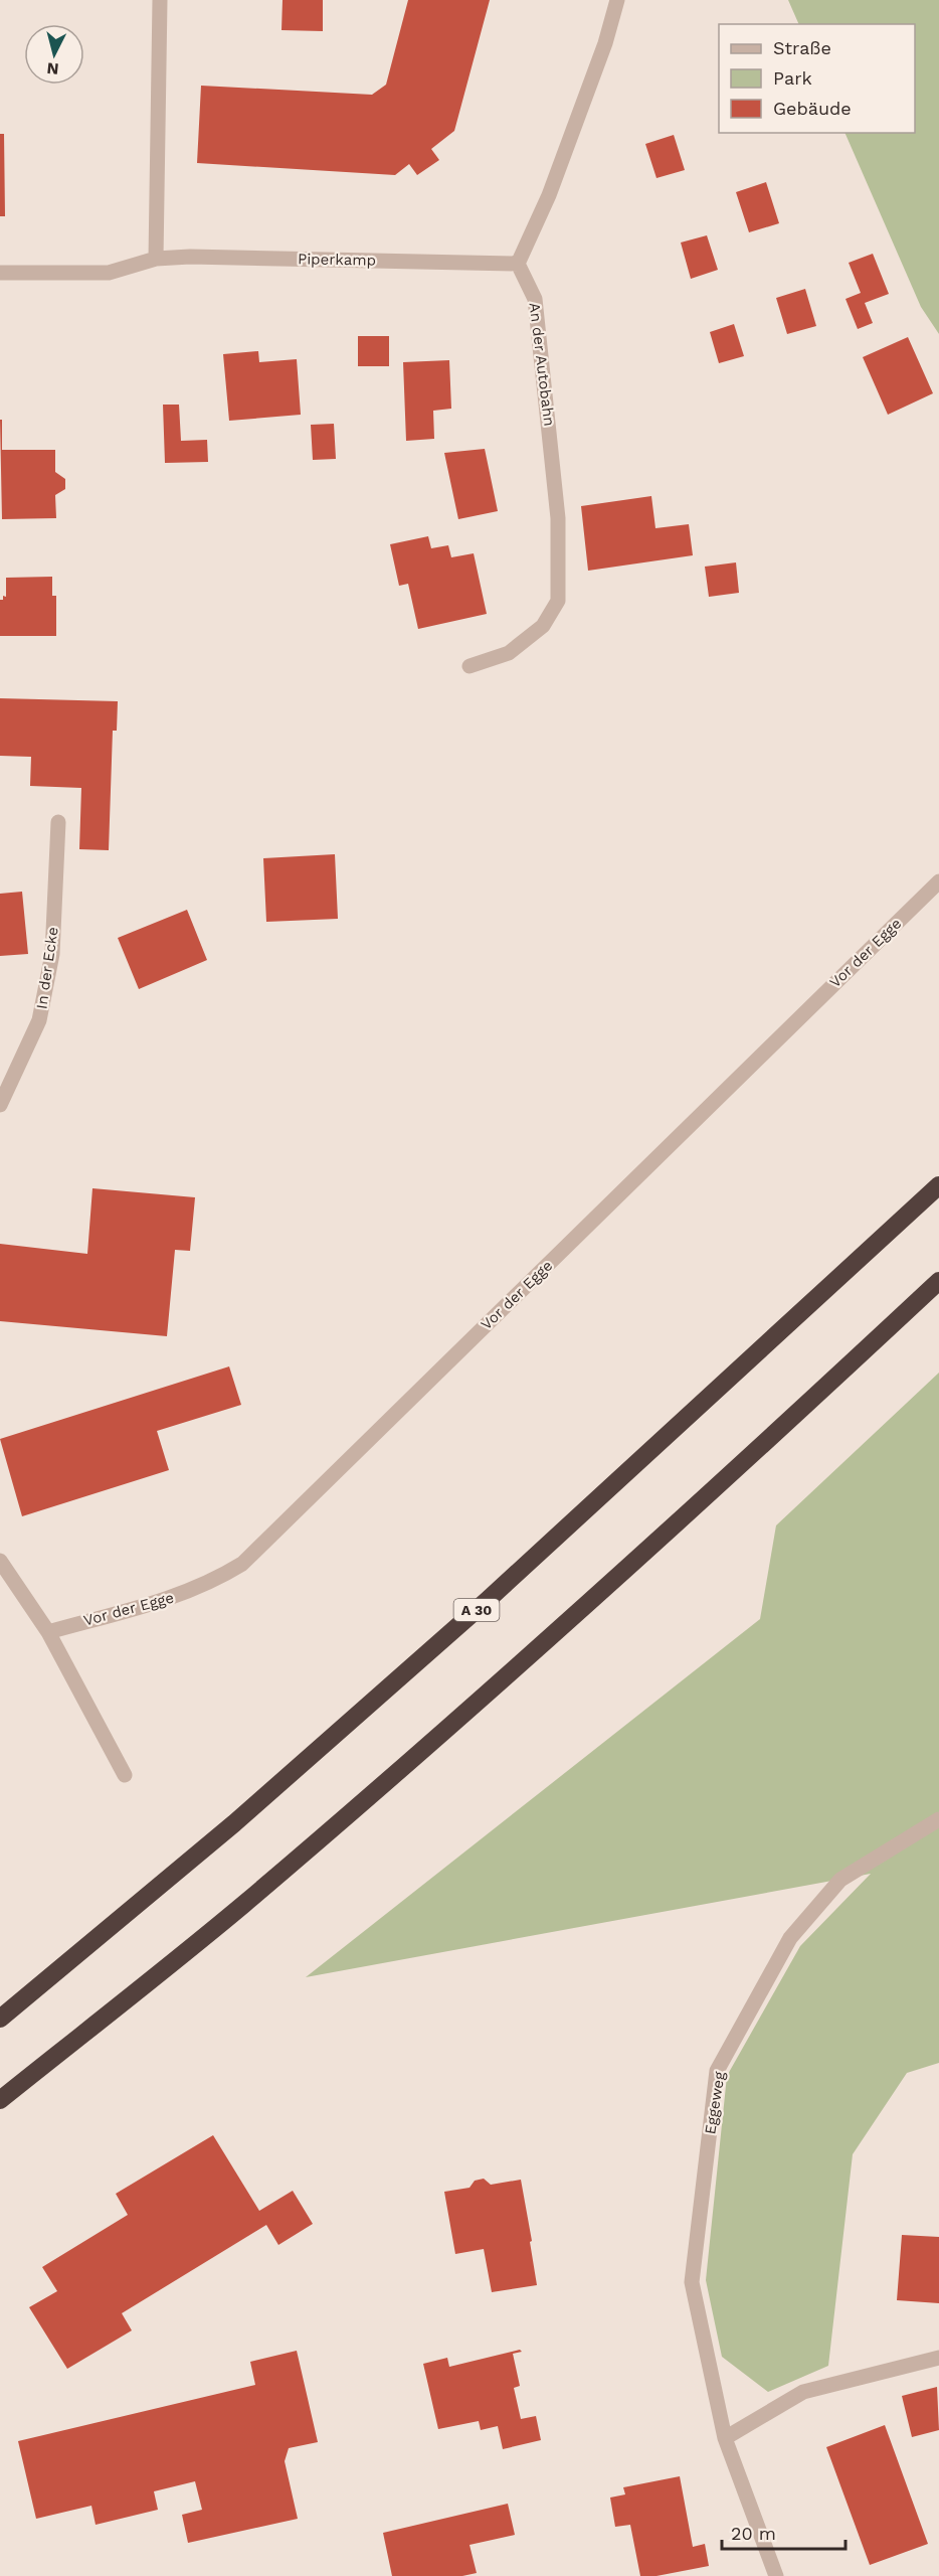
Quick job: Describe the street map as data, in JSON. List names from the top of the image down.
{
  "streets": {
    "highway": ["A 30"],
    "street": [
      "Piperkamp",
      "An der Autobahn",
      "Vor der Egge",
      "In der Ecke",
      "Eggeweg"
    ]
  },
  "crossings": [
    ["Piperkamp", "An der Autobahn"]
  ],
  "legend": ["Straße", "Park", "Gebäude"],
  "scale_bar": "20 m",
  "north": "bottom"
}
